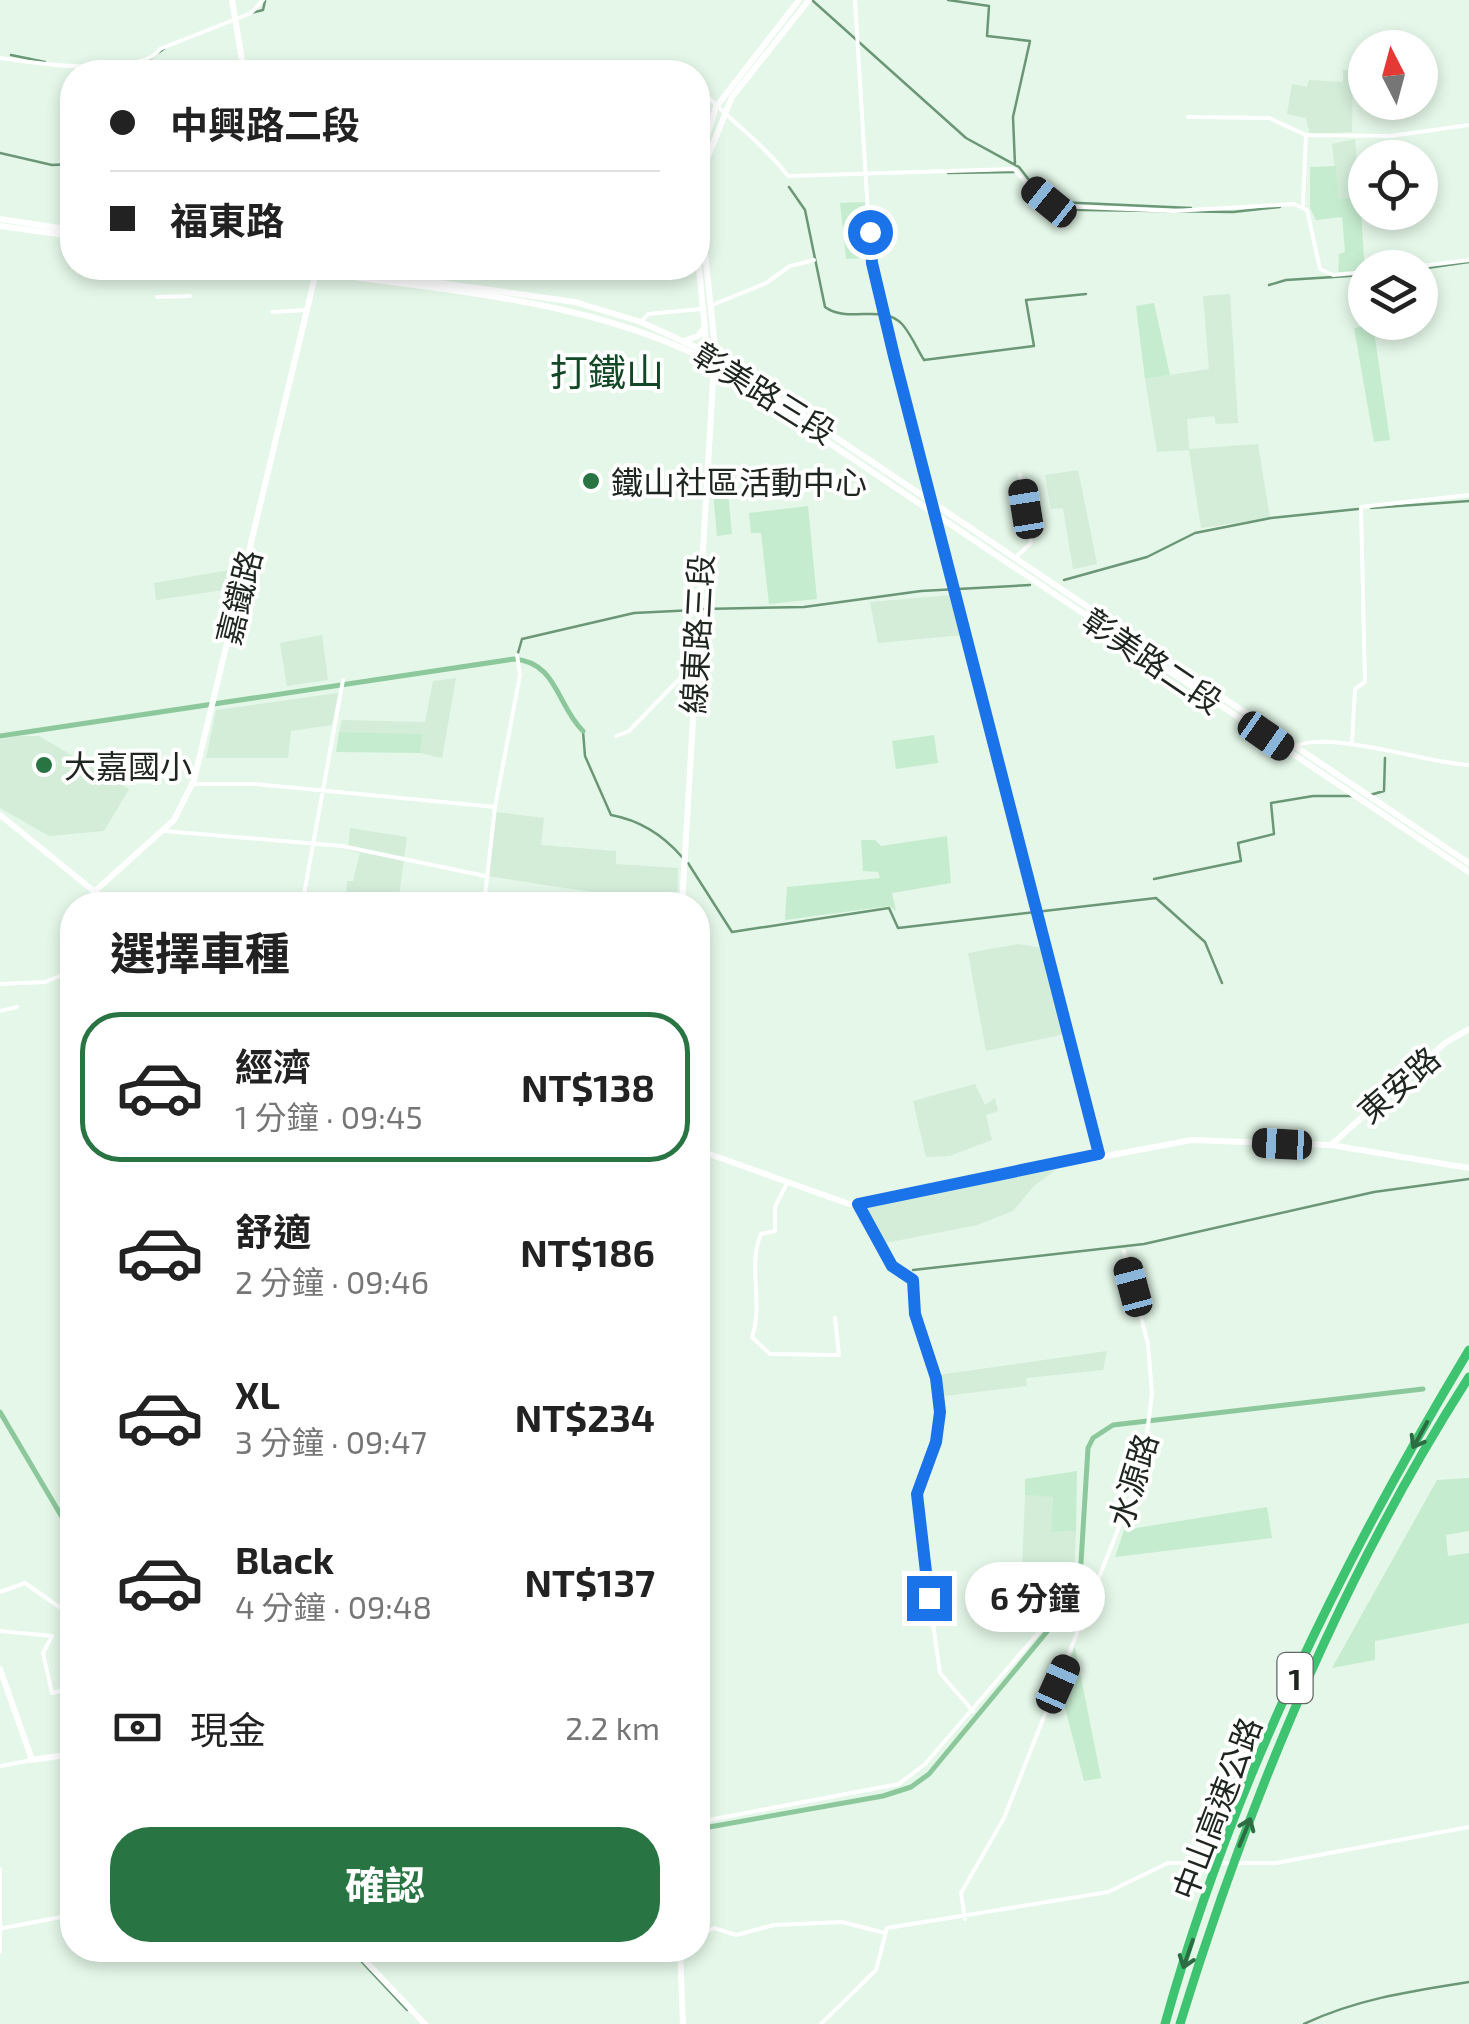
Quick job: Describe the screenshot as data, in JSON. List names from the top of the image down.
{
  "streets": {
    "highway": ["1", "中山高速公路"],
    "main road": [
      "彰美路三段",
      "嘉鐵路",
      "線東路三段",
      "彰美路二段",
      "東安路"
    ],
    "street": ["水源路"]
  },
  "crossings": [
    ["彰美路三段", "線東路三段"],
    ["彰美路三段", "彰美路二段"]
  ],
  "districts": ["打鐵山"],
  "places": ["鐵山社區活動中心", "大嘉國小"],
  "north": "top",
  "page": {
    "banner": ["中興路二段", "福東路"],
    "heading": "選擇車種",
    "list": [
      {
        "name": "經濟",
        "note": "1 分鐘 · 09:45",
        "value": "NT$138"
      },
      {
        "name": "舒適",
        "note": "2 分鐘 · 09:46",
        "value": "NT$186"
      },
      {
        "name": "XL",
        "note": "3 分鐘 · 09:47",
        "value": "NT$234"
      },
      {
        "name": "Black",
        "note": "4 分鐘 · 09:48",
        "value": "NT$137"
      }
    ],
    "bubble": "6 分鐘",
    "pay": ["現金", "2.2 km"],
    "buttons": "確認"
  }
}
